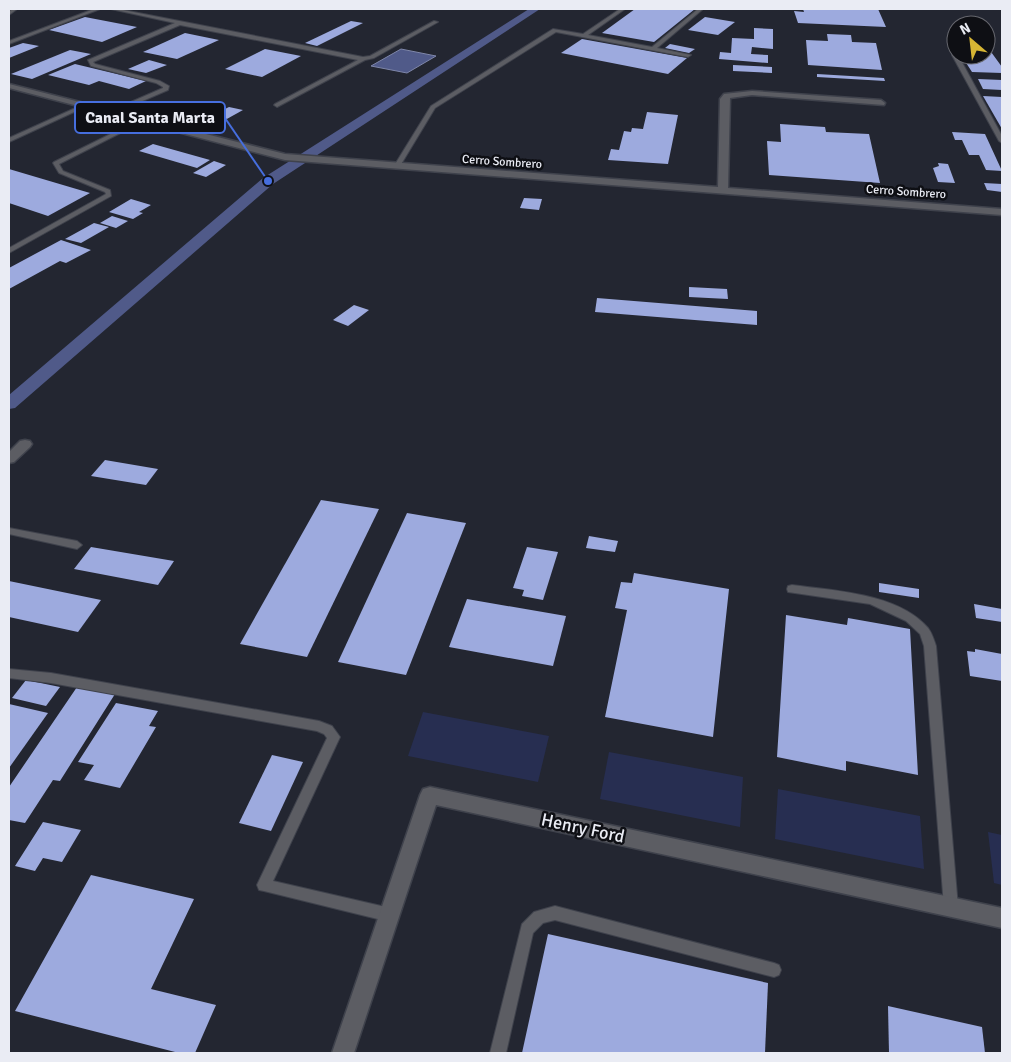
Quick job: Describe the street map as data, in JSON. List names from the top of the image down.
{
  "streets": {
    "street": ["Cerro Sombrero", "Henry Ford"]
  },
  "places": ["Canal Santa Marta"],
  "north": "top left"
}
